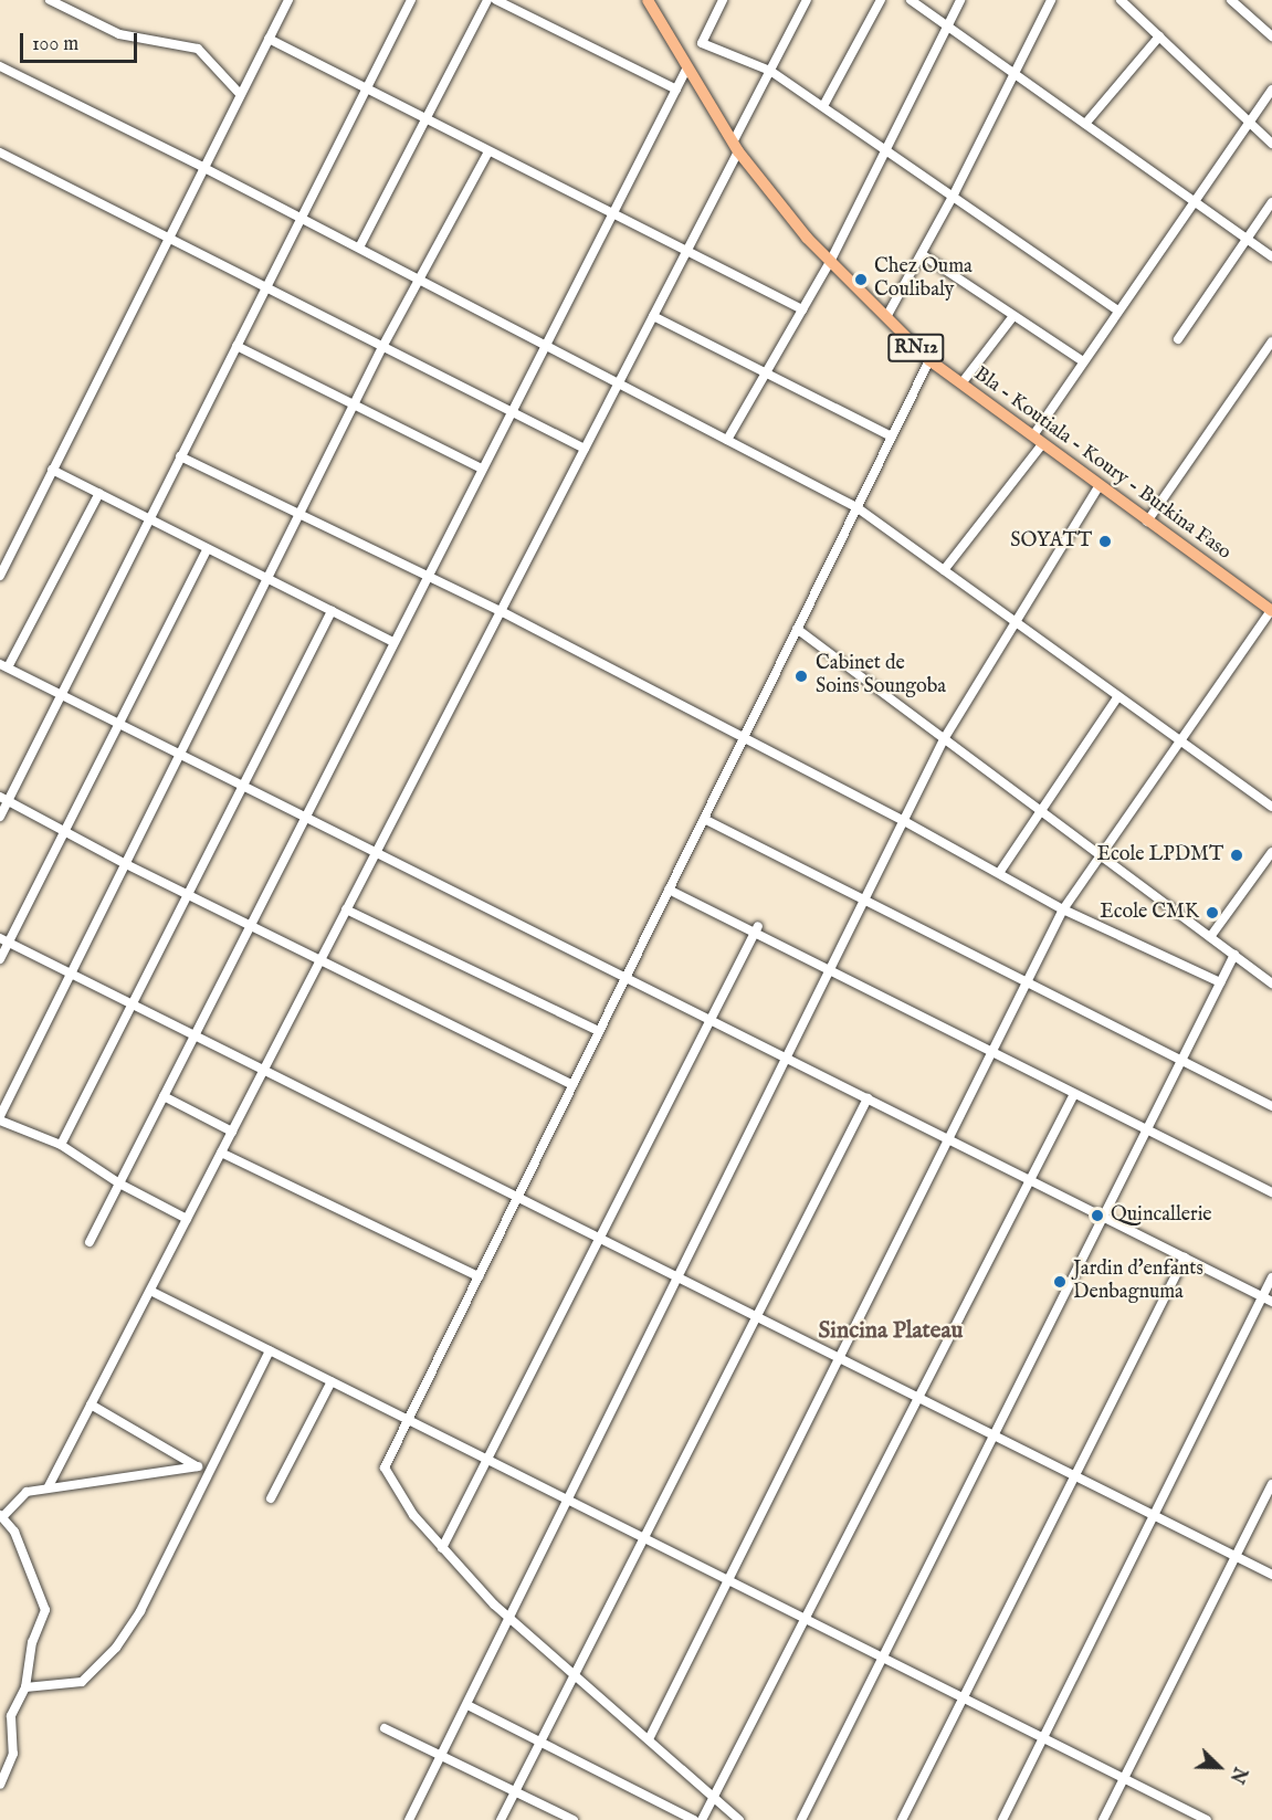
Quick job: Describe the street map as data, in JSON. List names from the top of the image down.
{
  "streets": {
    "main road": ["RN12", "Bla - Koutiala - Koury - Burkina Faso"]
  },
  "districts": ["Sincina Plateau"],
  "places": [
    "Chez Ouma Coulibaly",
    "SOYATT",
    "Cabinet de Soins Soungoba",
    "Ecole LPDMT",
    "Ecole CMK",
    "Quincallerie",
    "Jardin d'enfants Denbagnuma"
  ],
  "scale_bar": "100 m",
  "north": "bottom right"
}
